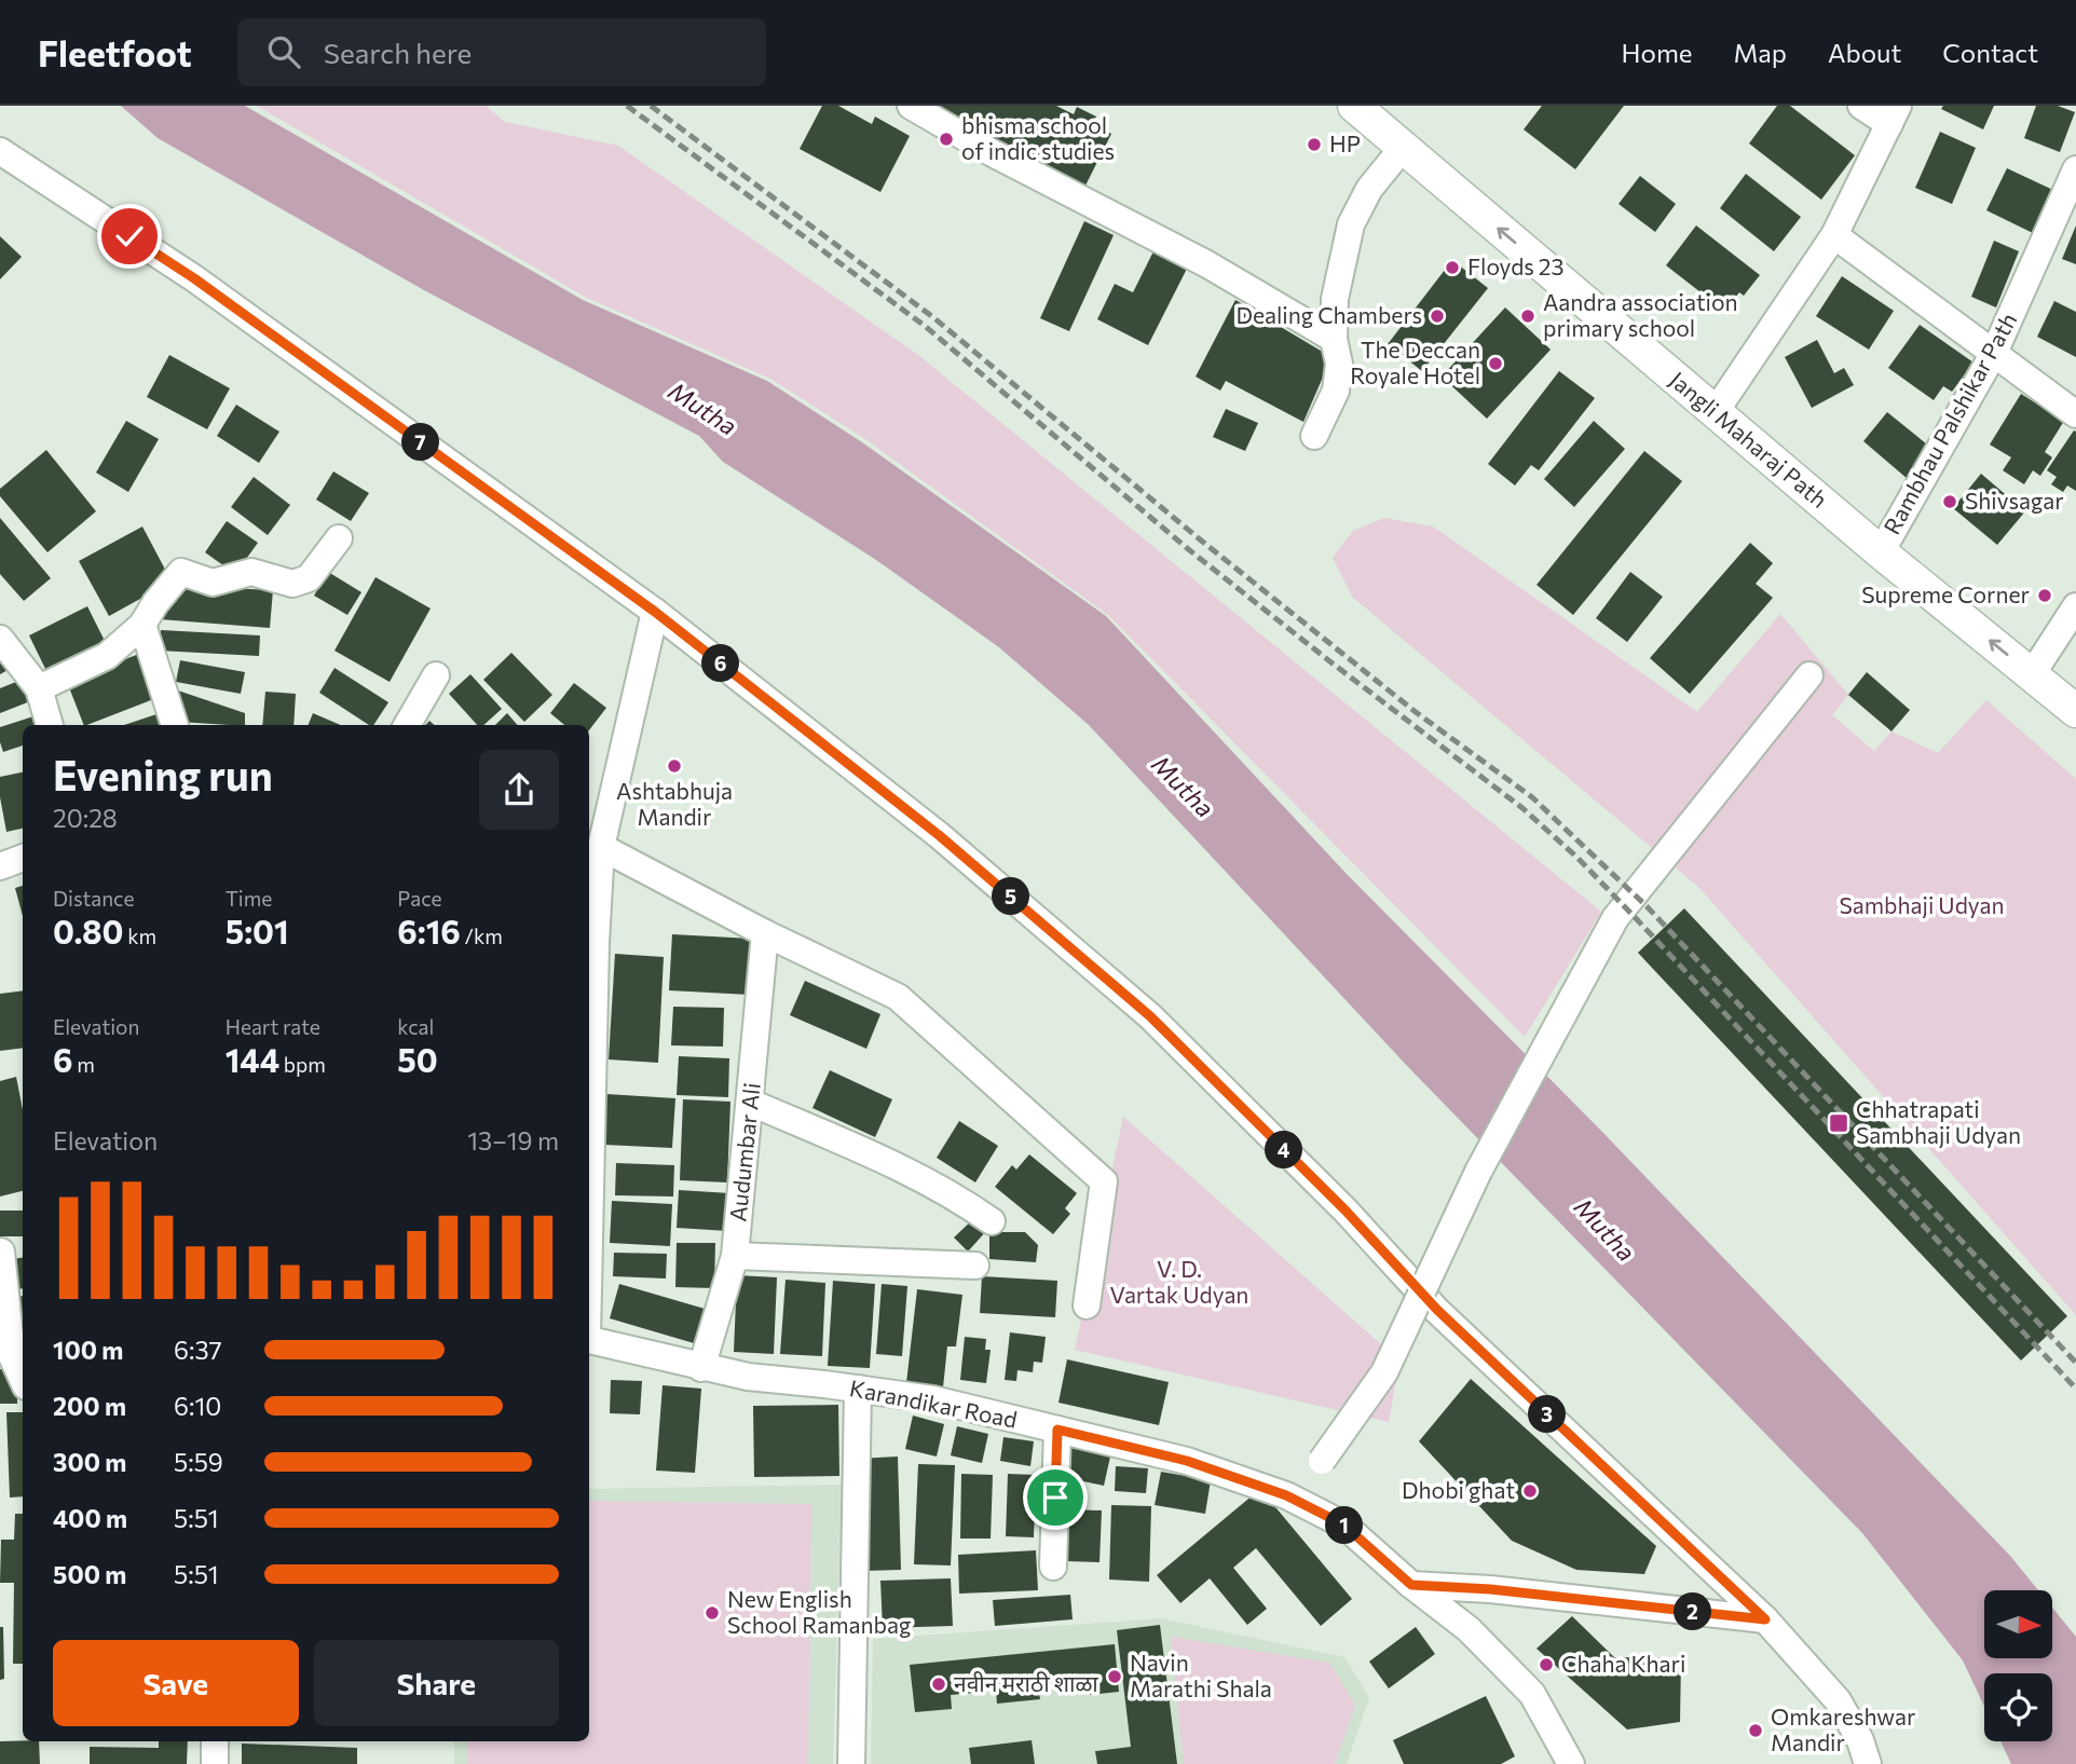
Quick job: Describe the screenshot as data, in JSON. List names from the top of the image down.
{
  "streets": {
    "main road": ["Jangli Maharaj Path"],
    "street": ["Rambhau Palshikar Path", "Audumbar Ali", "Karandikar Road"]
  },
  "crossings": [
    ["Rambhau Palshikar Path", "Jangli Maharaj Path"],
    ["Audumbar Ali", "Karandikar Road"]
  ],
  "one_way": ["Jangli Maharaj Path"],
  "water": ["Mutha"],
  "parks": ["Sambhaji Udyan", "V. D. Vartak Udyan"],
  "places": {
    "other": [
      "bhisma school of indic studies",
      "HP",
      "Floyds 23",
      "Dealing Chambers",
      "Aandra association primary school",
      "The Deccan Royale Hotel",
      "Shivsagar",
      "Supreme Corner",
      "Ashtabhuja Mandir",
      "Dhobi ghat",
      "New English School Ramanbag",
      "Chaha Khari",
      "Navin Marathi Shala",
      "नवीन मराठी शाळा",
      "Omkareshwar Mandir"
    ],
    "transit": ["Chhatrapati Sambhaji Udyan"]
  },
  "north": "right",
  "page": {
    "header": "Fleetfoot",
    "search": "Search here",
    "nav": [
      "Home",
      "Map",
      "About",
      "Contact"
    ],
    "pins": [
      "7",
      "6",
      "5",
      "4",
      "3",
      "1",
      "2"
    ],
    "heading": ["Evening run", "20:28"],
    "stats": [
      ["Distance", "0.80 km"],
      ["Time", "5:01"],
      ["Pace", "6:16 /km"],
      ["Elevation", "6 m"],
      ["Heart rate", "144 bpm"],
      ["kcal", "50"]
    ],
    "chart": ["Elevation", "13–19 m"],
    "list": [
      {
        "name": "100 m",
        "note": "6:37"
      },
      {
        "name": "200 m",
        "note": "6:10"
      },
      {
        "name": "300 m",
        "note": "5:59"
      },
      {
        "name": "400 m",
        "note": "5:51"
      },
      {
        "name": "500 m",
        "note": "5:51"
      }
    ],
    "buttons": ["Save", "Share"]
  }
}
